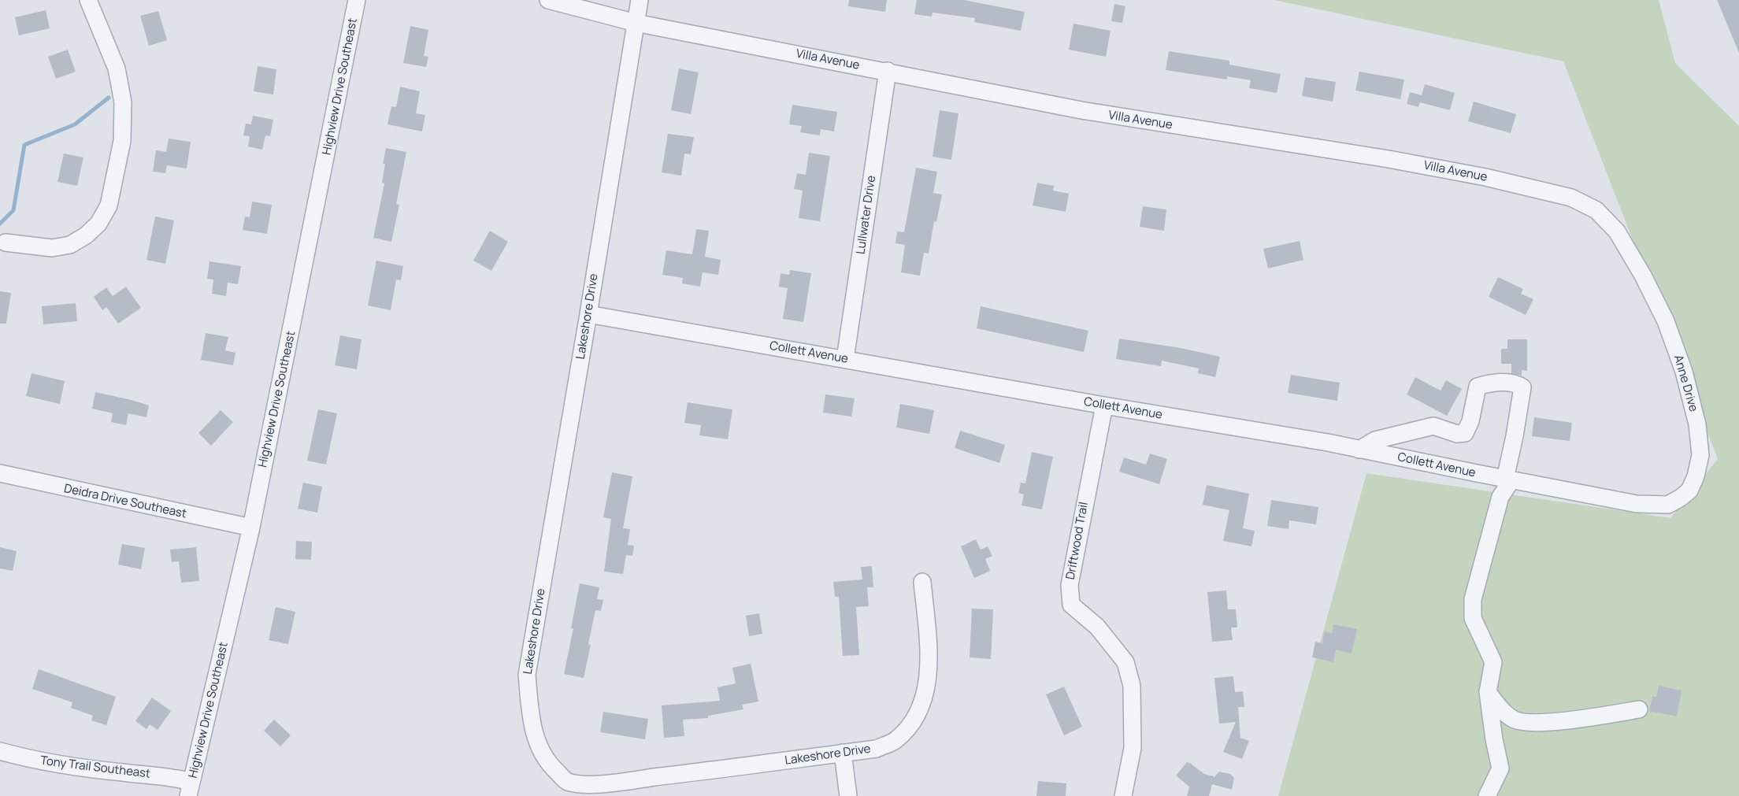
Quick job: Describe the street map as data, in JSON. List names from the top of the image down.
{
  "streets": {
    "street": [
      "Villa Avenue",
      "Highview Drive Southeast",
      "Lullwater Drive",
      "Lakeshore Drive",
      "Collett Avenue",
      "Anne Drive",
      "Deidra Drive Southeast",
      "Driftwood Trail",
      "Tony Trail Southeast"
    ]
  },
  "crossings": [
    ["Villa Avenue", "Lullwater Drive"],
    ["Villa Avenue", "Lakeshore Drive"],
    ["Villa Avenue", "Anne Drive"],
    ["Highview Drive Southeast", "Deidra Drive Southeast"],
    ["Highview Drive Southeast", "Tony Trail Southeast"],
    ["Lullwater Drive", "Collett Avenue"],
    ["Lakeshore Drive", "Collett Avenue"],
    ["Collett Avenue", "Anne Drive"],
    ["Collett Avenue", "Driftwood Trail"]
  ]
}
